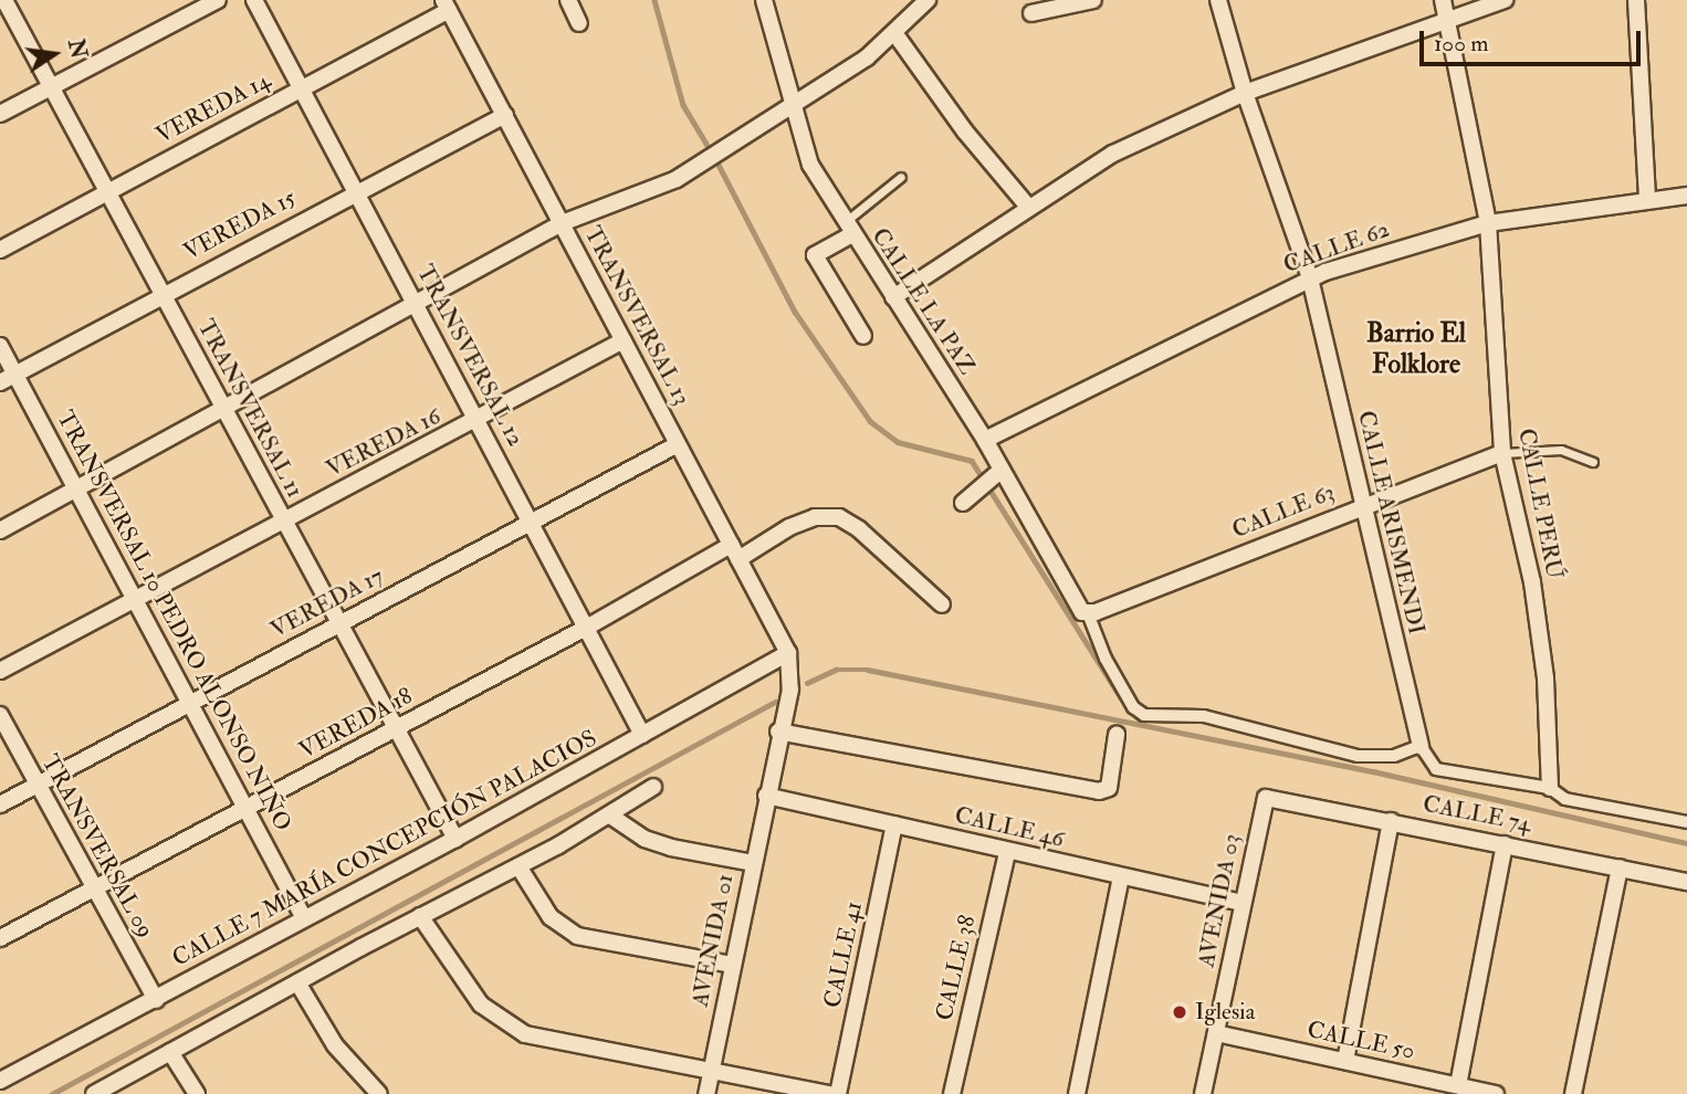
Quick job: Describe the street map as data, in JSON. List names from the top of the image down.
{
  "streets": {
    "street": [
      "VEREDA 14",
      "VEREDA 15",
      "CALLE 62",
      "CALLE LA PAZ",
      "TRANSVERSAL 13",
      "TRANSVERSAL 12",
      "TRANSVERSAL 11",
      "VEREDA 16",
      "CALLE PERÚ",
      "CALLE 63",
      "CALLE ARISMENDI",
      "VEREDA 17",
      "TRANSVERSAL 10 PEDRO ALONSO NIÑO",
      "VEREDA 18",
      "CALLE 74",
      "CALLE 46",
      "TRANSVERSAL 09",
      "CALLE 7 MARÍA CONCEPCIÓN PALACIOS",
      "AVENIDA 03",
      "AVENIDA 01",
      "CALLE 41",
      "CALLE 38",
      "CALLE 50"
    ]
  },
  "crossings": [
    ["VEREDA 14", "TRANSVERSAL 13"],
    ["VEREDA 14", "TRANSVERSAL 12"],
    ["VEREDA 14", "TRANSVERSAL 11"],
    ["VEREDA 15", "TRANSVERSAL 13"],
    ["VEREDA 15", "TRANSVERSAL 12"],
    ["VEREDA 15", "TRANSVERSAL 11"],
    ["VEREDA 15", "TRANSVERSAL 10 PEDRO ALONSO NIÑO"],
    ["CALLE 62", "CALLE LA PAZ"],
    ["CALLE 62", "CALLE PERÚ"],
    ["CALLE 62", "CALLE ARISMENDI"],
    ["CALLE LA PAZ", "CALLE 63"],
    ["TRANSVERSAL 13", "VEREDA 16"],
    ["TRANSVERSAL 13", "VEREDA 17"],
    ["TRANSVERSAL 13", "VEREDA 18"],
    ["TRANSVERSAL 13", "CALLE 7 MARÍA CONCEPCIÓN PALACIOS"],
    ["TRANSVERSAL 13", "AVENIDA 01"],
    ["TRANSVERSAL 12", "VEREDA 16"],
    ["TRANSVERSAL 12", "VEREDA 17"],
    ["TRANSVERSAL 12", "VEREDA 18"],
    ["TRANSVERSAL 12", "CALLE 7 MARÍA CONCEPCIÓN PALACIOS"],
    ["TRANSVERSAL 11", "VEREDA 16"],
    ["TRANSVERSAL 11", "VEREDA 17"],
    ["TRANSVERSAL 11", "VEREDA 18"],
    ["TRANSVERSAL 11", "CALLE 7 MARÍA CONCEPCIÓN PALACIOS"],
    ["VEREDA 16", "TRANSVERSAL 10 PEDRO ALONSO NIÑO"],
    ["CALLE PERÚ", "CALLE 63"],
    ["CALLE 63", "CALLE ARISMENDI"],
    ["VEREDA 17", "TRANSVERSAL 10 PEDRO ALONSO NIÑO"],
    ["VEREDA 17", "TRANSVERSAL 09"],
    ["TRANSVERSAL 10 PEDRO ALONSO NIÑO", "VEREDA 18"],
    ["TRANSVERSAL 10 PEDRO ALONSO NIÑO", "CALLE 7 MARÍA CONCEPCIÓN PALACIOS"],
    ["VEREDA 18", "TRANSVERSAL 09"],
    ["CALLE 74", "AVENIDA 03"],
    ["CALLE 46", "AVENIDA 03"],
    ["CALLE 46", "AVENIDA 01"],
    ["CALLE 46", "CALLE 41"],
    ["CALLE 46", "CALLE 38"],
    ["TRANSVERSAL 09", "CALLE 7 MARÍA CONCEPCIÓN PALACIOS"],
    ["CALLE 7 MARÍA CONCEPCIÓN PALACIOS", "AVENIDA 01"],
    ["AVENIDA 03", "CALLE 50"]
  ],
  "districts": ["Barrio El Folklore"],
  "places": ["Iglesia"],
  "scale_bar": "100 m",
  "north": "right"
}
